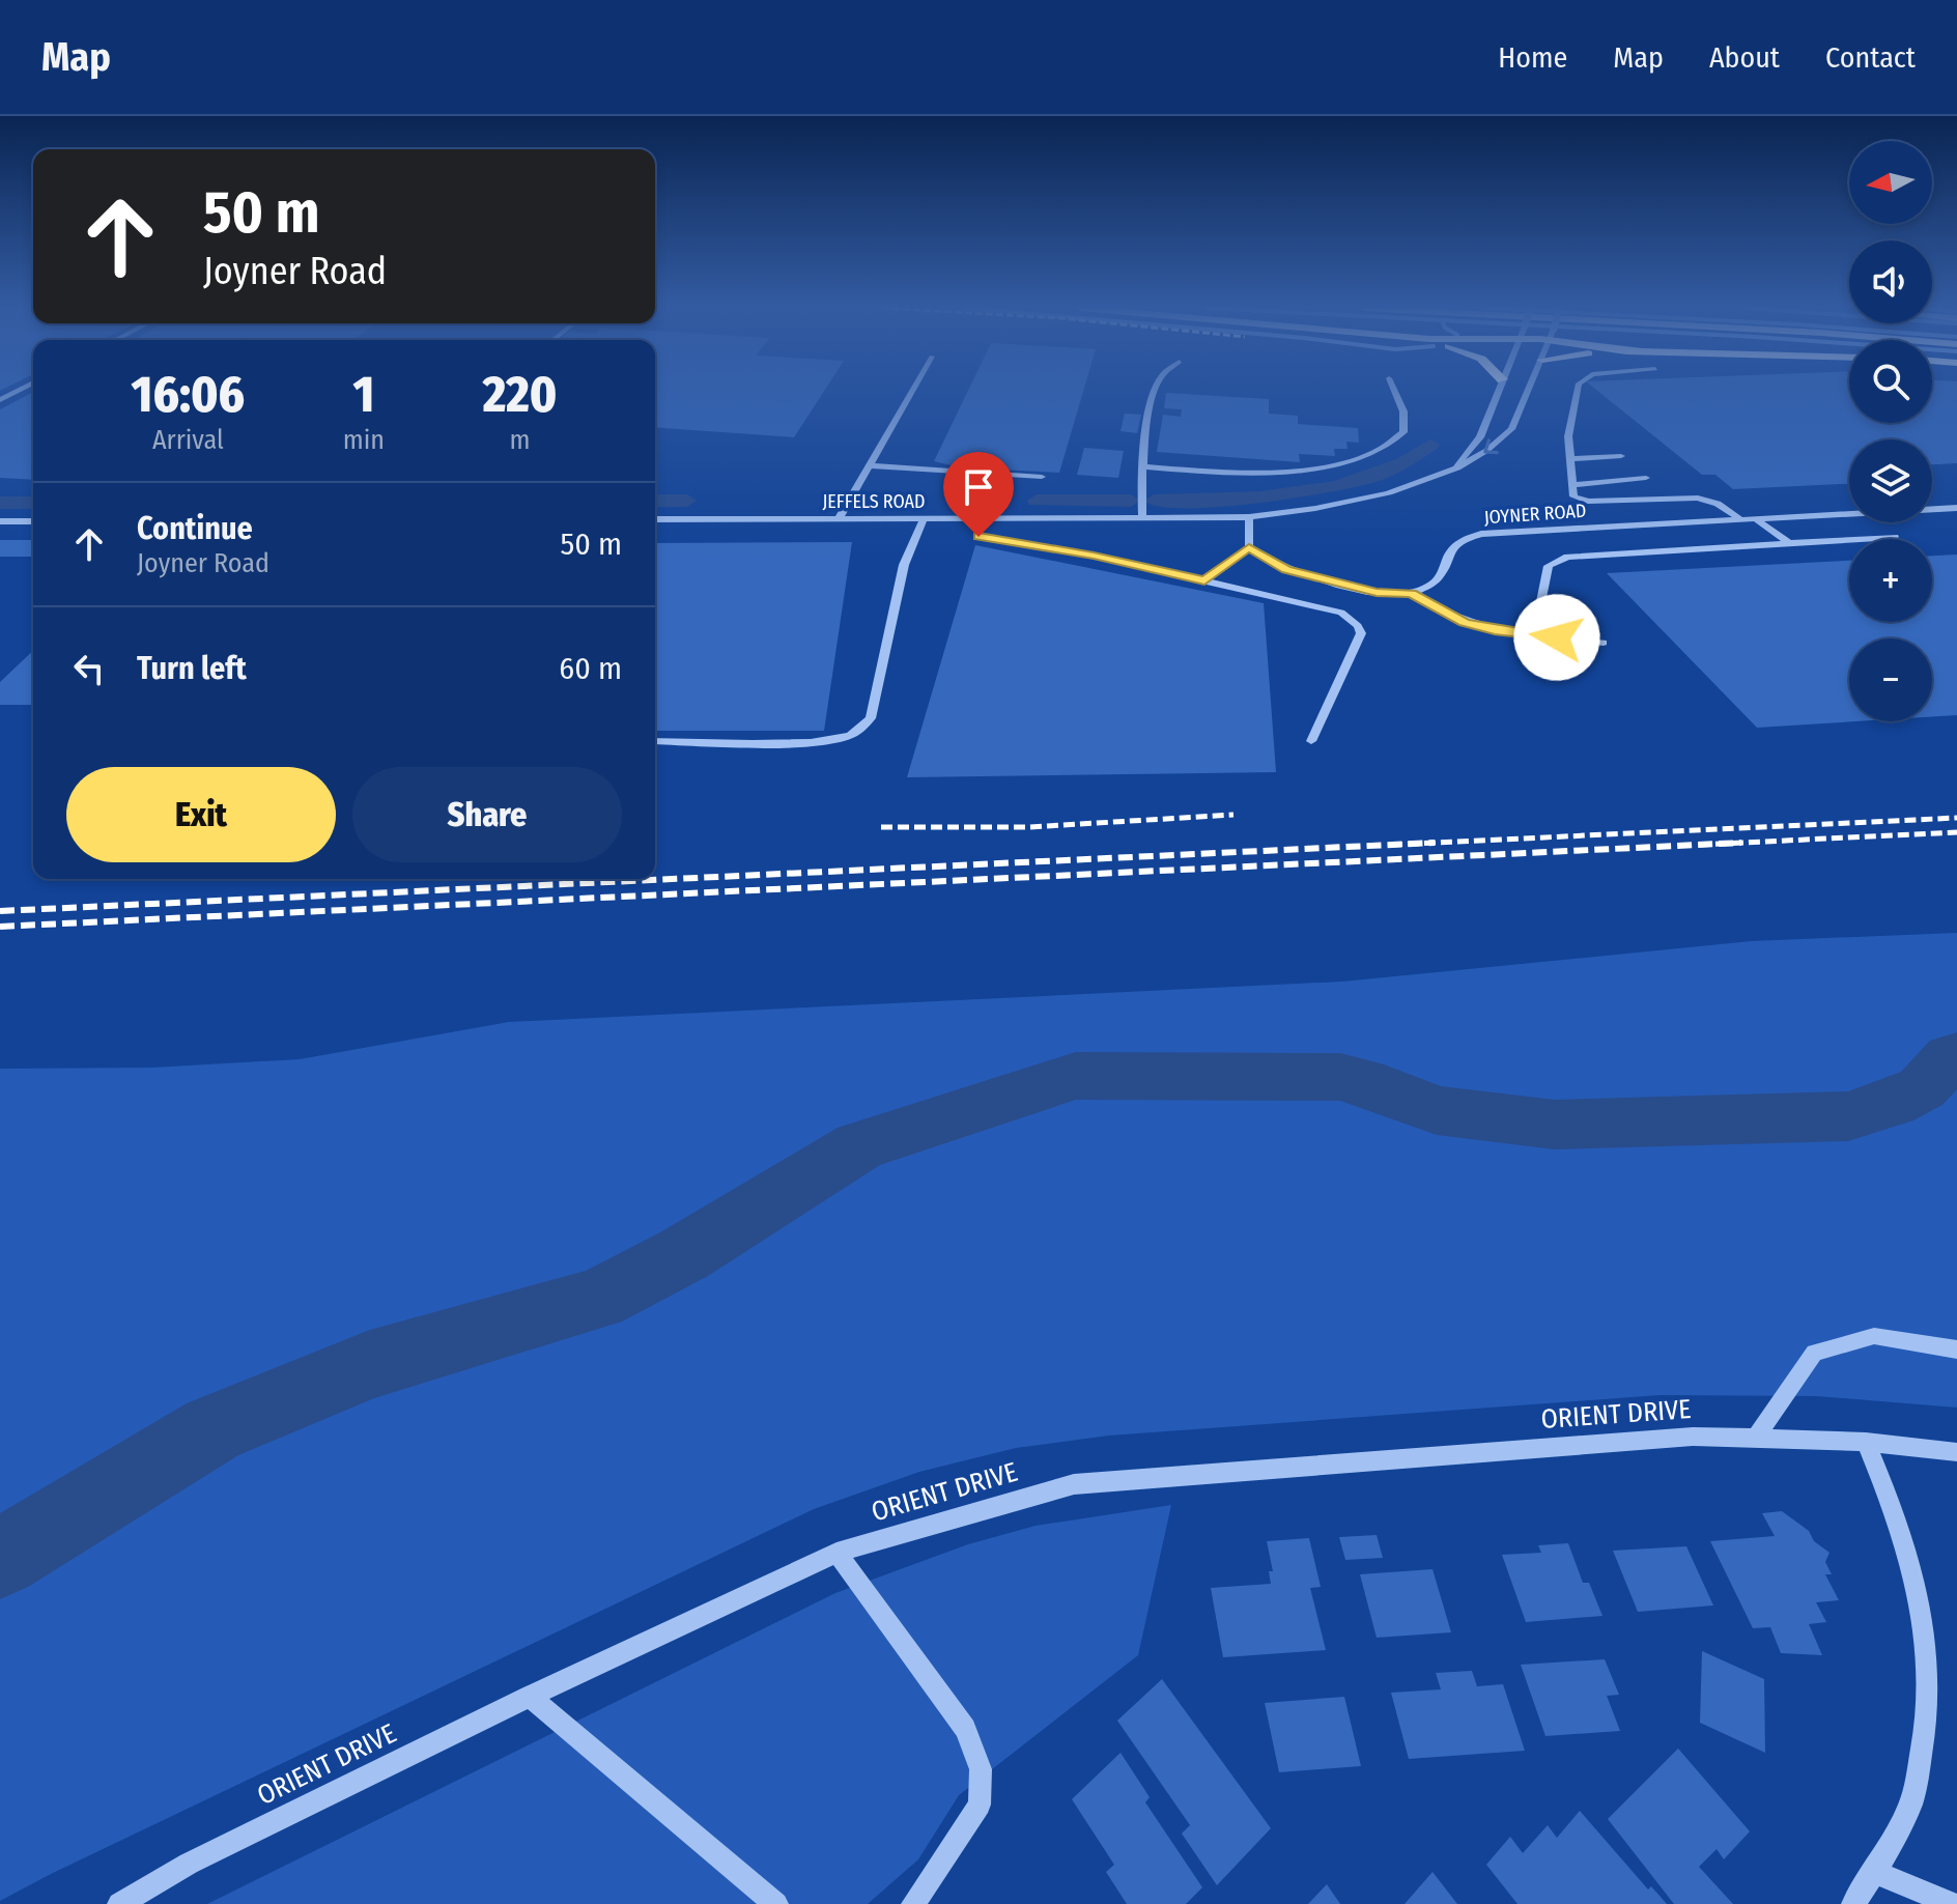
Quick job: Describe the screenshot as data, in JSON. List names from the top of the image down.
{
  "streets": {
    "street": ["JEFFELS ROAD", "JOYNER ROAD", "ORIENT DRIVE"]
  },
  "north": "left",
  "page": {
    "header": "Map",
    "nav": [
      "Home",
      "Map",
      "About",
      "Contact"
    ],
    "map_buttons": ["+", "−"],
    "turn": ["50 m", "Joyner Road"],
    "eta": [
      "16:06",
      "Arrival",
      "1",
      "min",
      "220",
      "m"
    ],
    "list": [
      {
        "name": "Continue",
        "note": "Joyner Road",
        "value": "50 m"
      },
      {
        "name": "Turn left",
        "value": "60 m"
      }
    ],
    "buttons": ["Exit", "Share"]
  }
}
